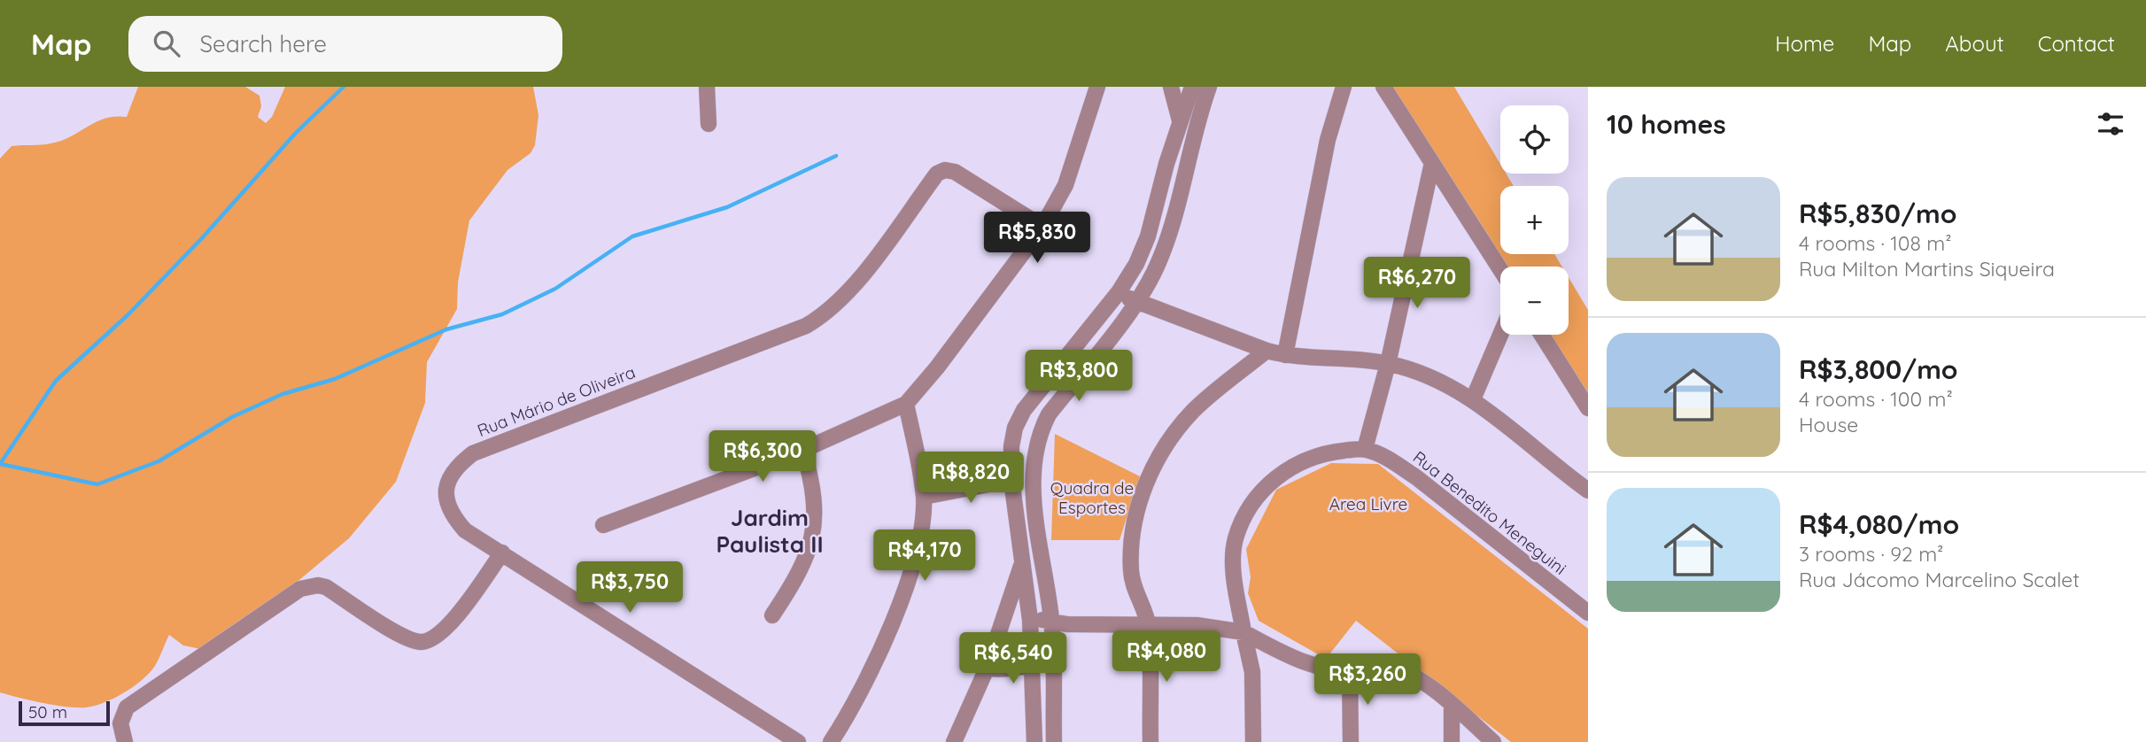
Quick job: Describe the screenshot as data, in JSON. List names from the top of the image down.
{
  "streets": {
    "street": ["Rua Mário de Oliveira", "Rua Benedito Meneguini"]
  },
  "districts": ["Jardim Paulista II"],
  "parks": ["Quadra de Esportes", "Area Livre"],
  "scale_bar": "50 m",
  "page": {
    "header": "Map",
    "search": "Search here",
    "nav": [
      "Home",
      "Map",
      "About",
      "Contact"
    ],
    "heading": "10 homes",
    "map_buttons": ["+", "−"],
    "list": [
      {
        "name": "R$5,830/mo",
        "note": "4 rooms · 108 m² · Rua Milton Martins Siqueira"
      },
      {
        "name": "R$3,800/mo",
        "note": "4 rooms · 100 m² · House"
      },
      {
        "name": "R$4,080/mo",
        "note": "3 rooms · 92 m² · Rua Jácomo Marcelino Scalet"
      }
    ],
    "price": [
      "R$5,830",
      "R$6,270",
      "R$3,800",
      "R$6,300",
      "R$8,820",
      "R$4,170",
      "R$3,750",
      "R$4,080",
      "R$6,540",
      "R$3,260"
    ],
    "scale": "50 m"
  }
}
